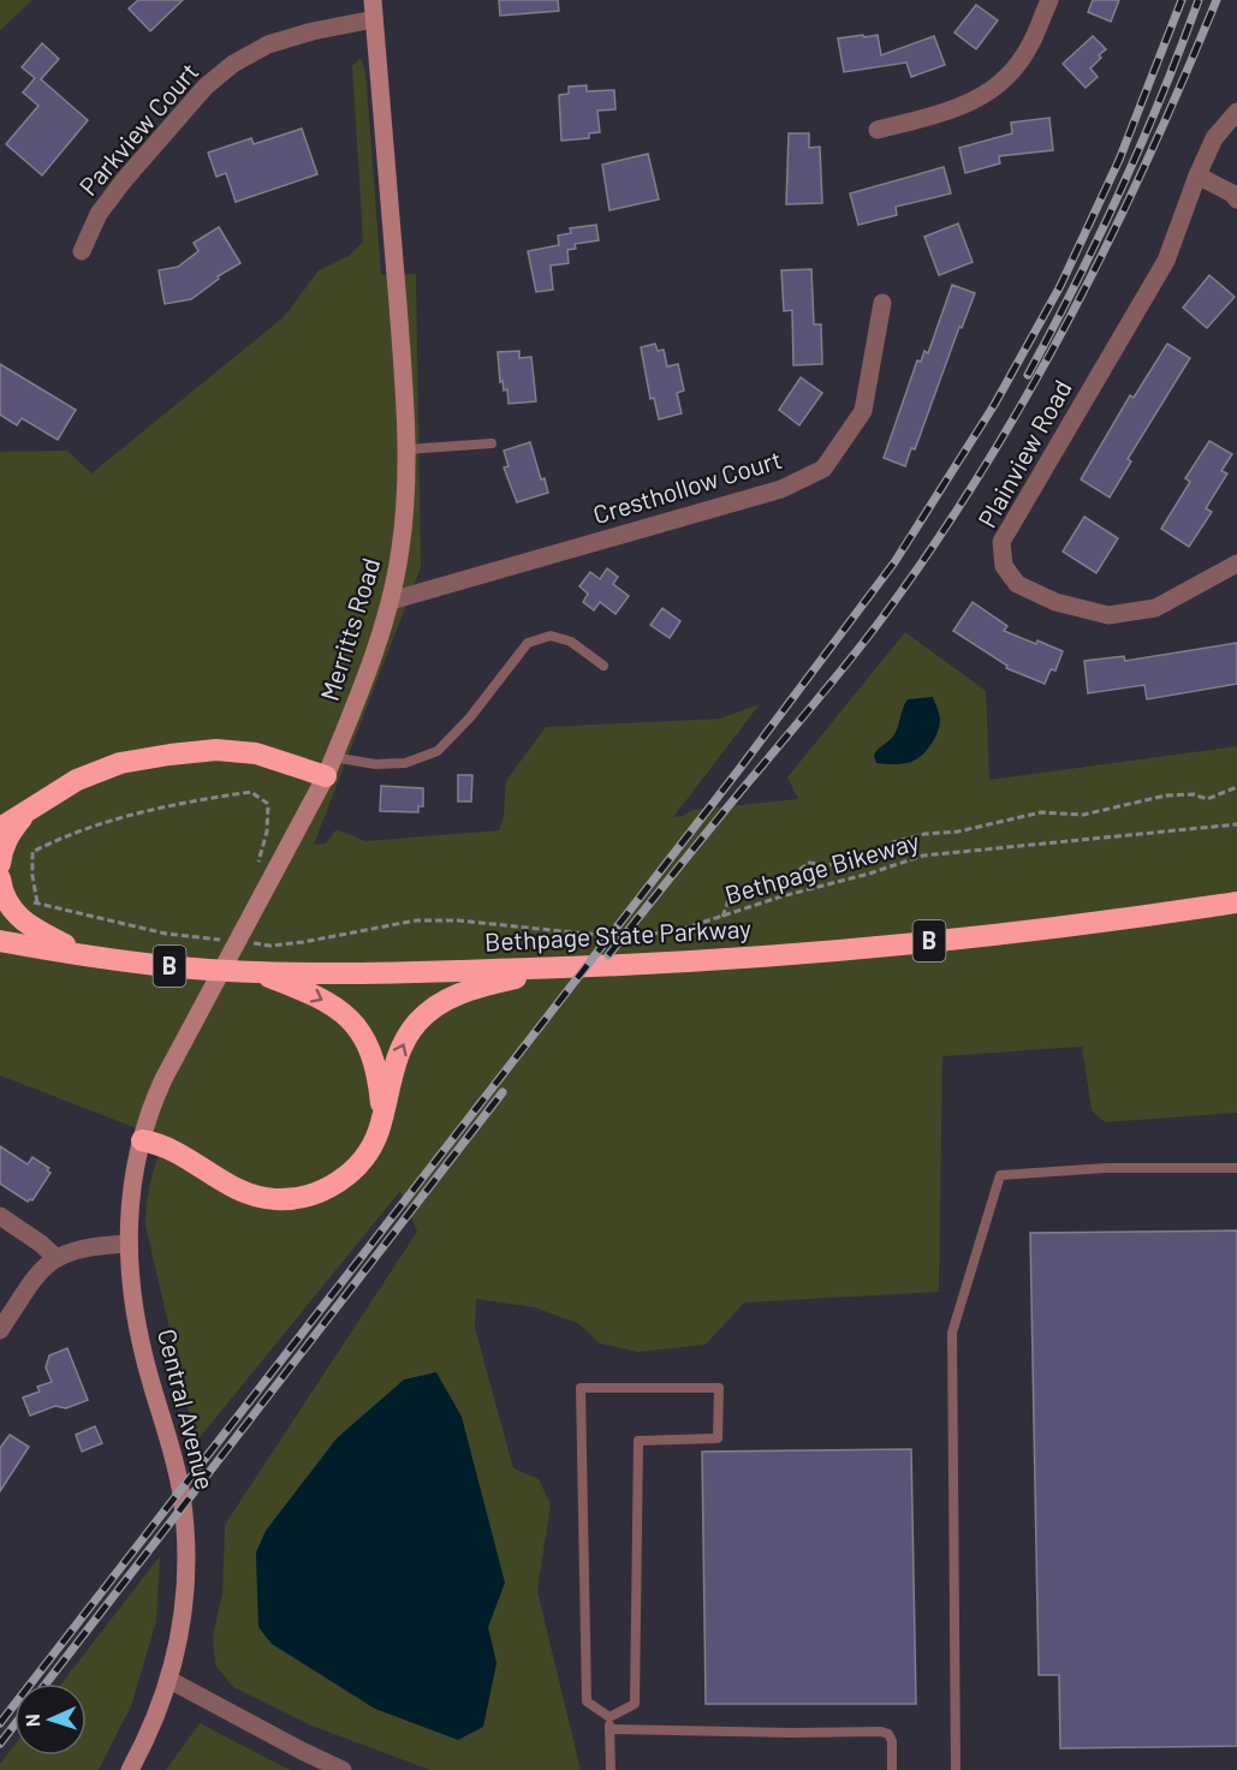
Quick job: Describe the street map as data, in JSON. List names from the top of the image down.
{
  "streets": {
    "highway": ["Bethpage State Parkway", "B"],
    "main road": ["Merritts Road", "Central Avenue"],
    "street": ["Parkview Court", "Plainview Road", "Cresthollow Court"],
    "path": ["Bethpage Bikeway"]
  },
  "crossings": [
    ["Parkview Court", "Merritts Road"],
    ["Cresthollow Court", "Merritts Road"],
    ["Merritts Road", "Bethpage Bikeway"],
    ["Merritts Road", "Central Avenue"]
  ],
  "north": "left"
}
